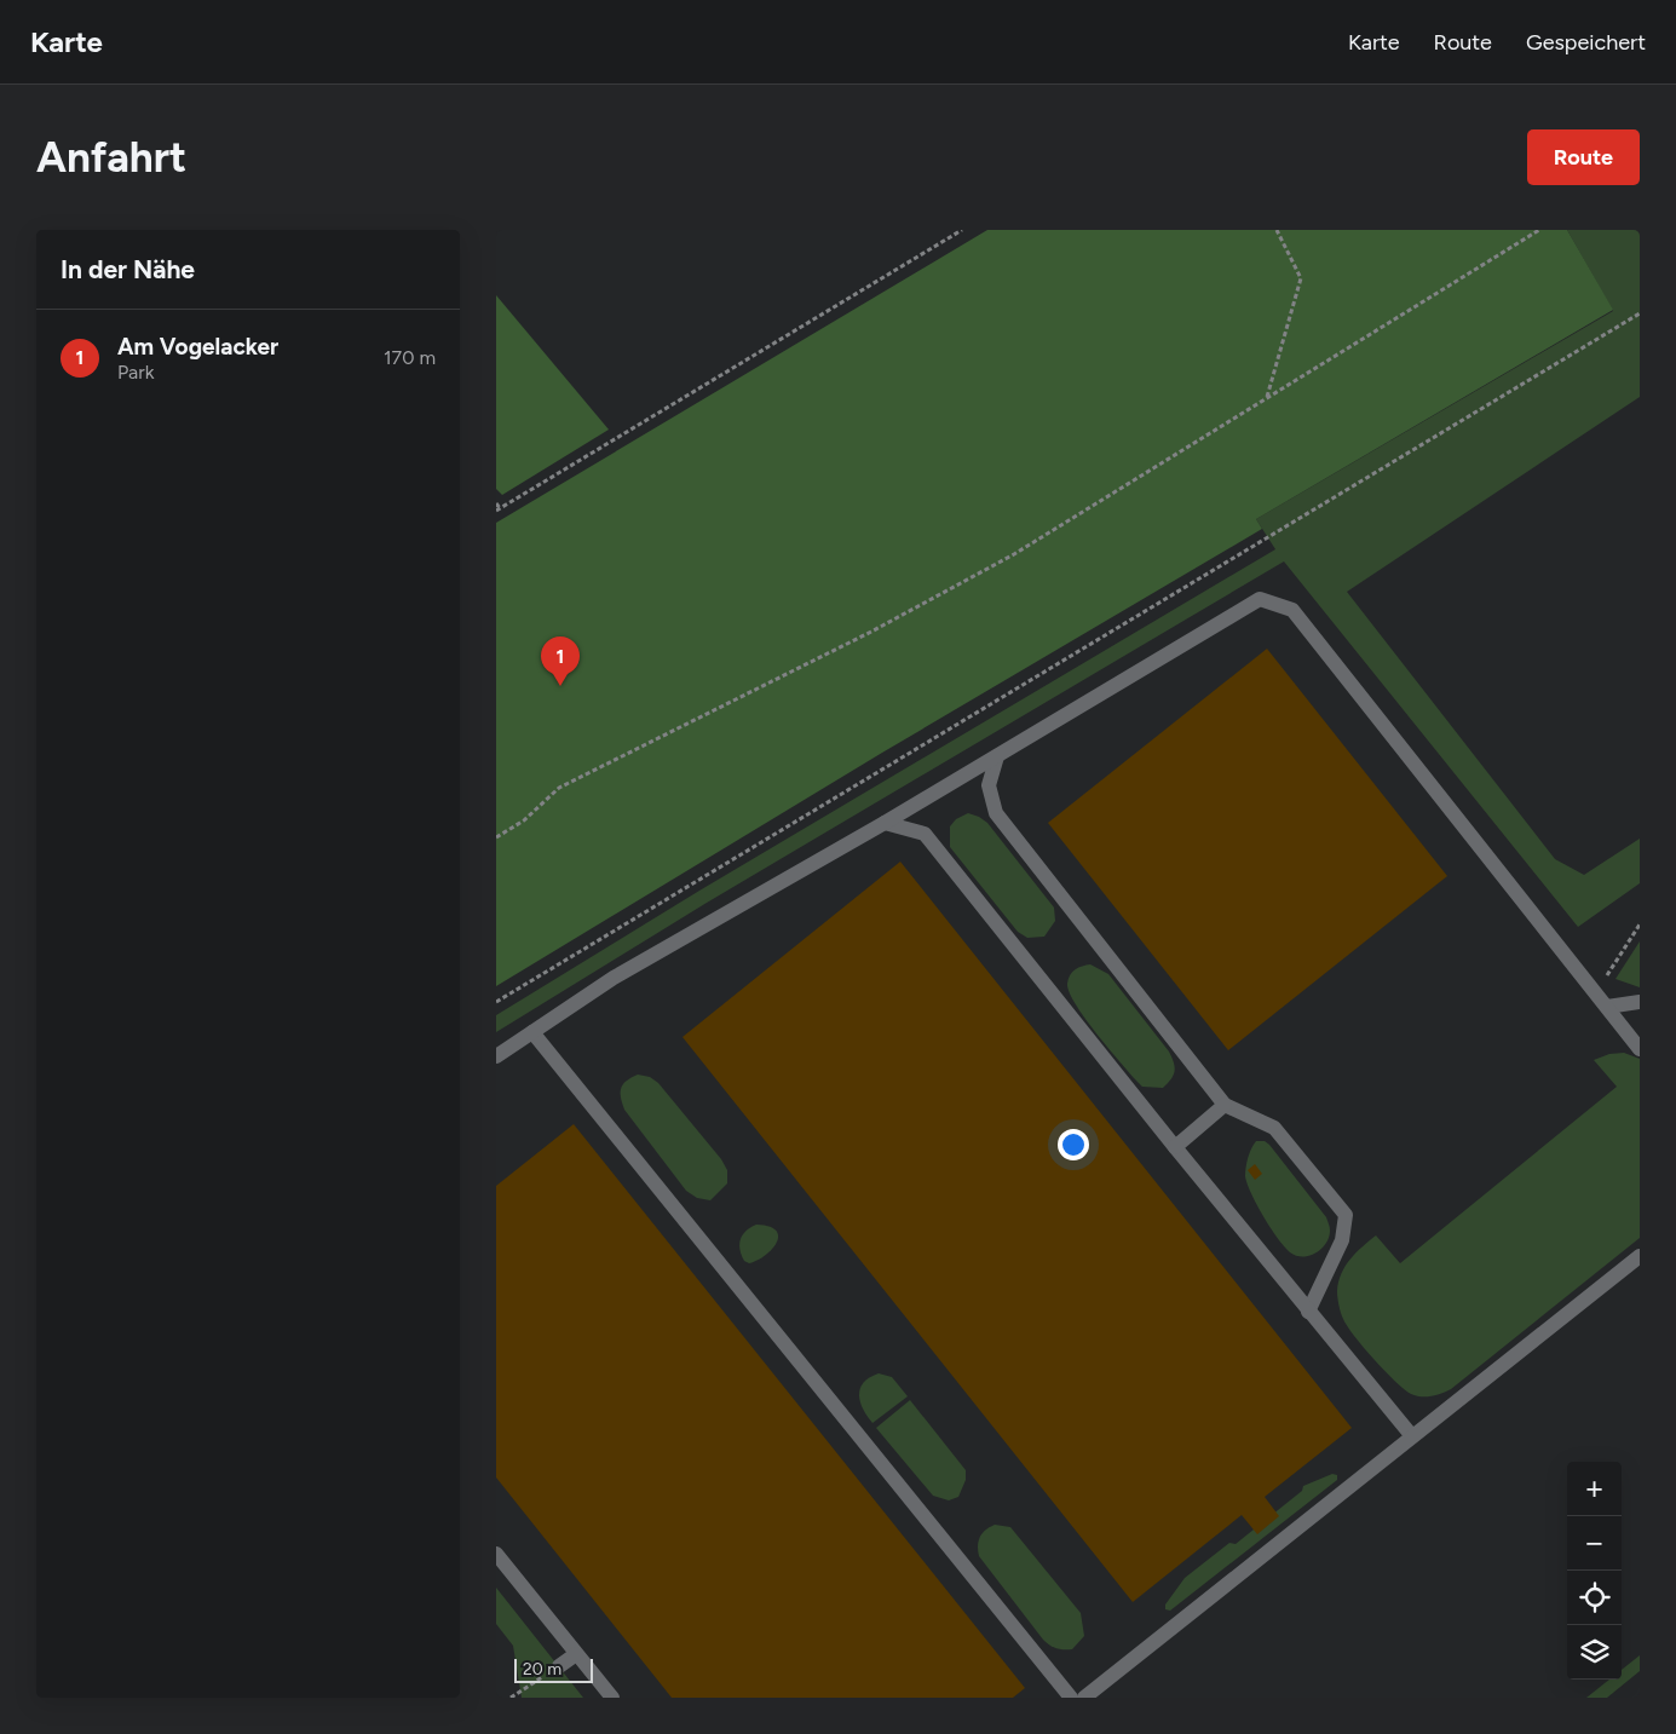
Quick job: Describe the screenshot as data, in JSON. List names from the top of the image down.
{
  "scale_bar": "20 m",
  "page": {
    "header": "Karte",
    "nav": ["Karte", "Route", "Gespeichert"],
    "buttons": "Route",
    "title": "Anfahrt",
    "heading": "In der Nähe",
    "list": [
      {
        "mark": "1",
        "name": "Am Vogelacker",
        "note": "Park",
        "value": "170 m"
      }
    ],
    "pins": "1",
    "map_buttons": ["+", "−"],
    "scale": "20 m"
  }
}
